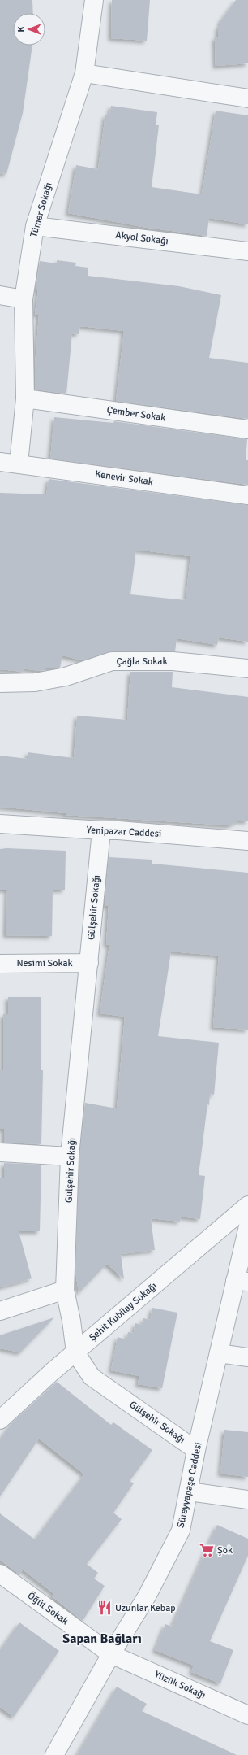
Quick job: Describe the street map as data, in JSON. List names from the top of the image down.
{
  "streets": {
    "street": [
      "Tümer Sokağı",
      "Akyol Sokağı",
      "Çember Sokak",
      "Kenevir Sokak",
      "Çağla Sokak",
      "Yenipazar Caddesi",
      "Gülşehir Sokağı",
      "Nesimi Sokak",
      "Şehit Kubilay Sokağı",
      "Süreyyapaşa Caddesi",
      "Öğüt Sokak",
      "Yüzük Sokağı"
    ]
  },
  "crossings": [
    ["Tümer Sokağı", "Akyol Sokağı"],
    ["Tümer Sokağı", "Çember Sokak"],
    ["Tümer Sokağı", "Kenevir Sokak"],
    ["Yenipazar Caddesi", "Gülşehir Sokağı"],
    ["Gülşehir Sokağı", "Nesimi Sokak"],
    ["Gülşehir Sokağı", "Şehit Kubilay Sokağı"],
    ["Gülşehir Sokağı", "Süreyyapaşa Caddesi"],
    ["Süreyyapaşa Caddesi", "Öğüt Sokak"],
    ["Süreyyapaşa Caddesi", "Yüzük Sokağı"],
    ["Öğüt Sokak", "Yüzük Sokağı"]
  ],
  "districts": ["Sapan Bağları"],
  "places": {
    "supermarket": ["Şok"],
    "restaurant": ["Uzunlar Kebap"]
  },
  "north": "left"
}
